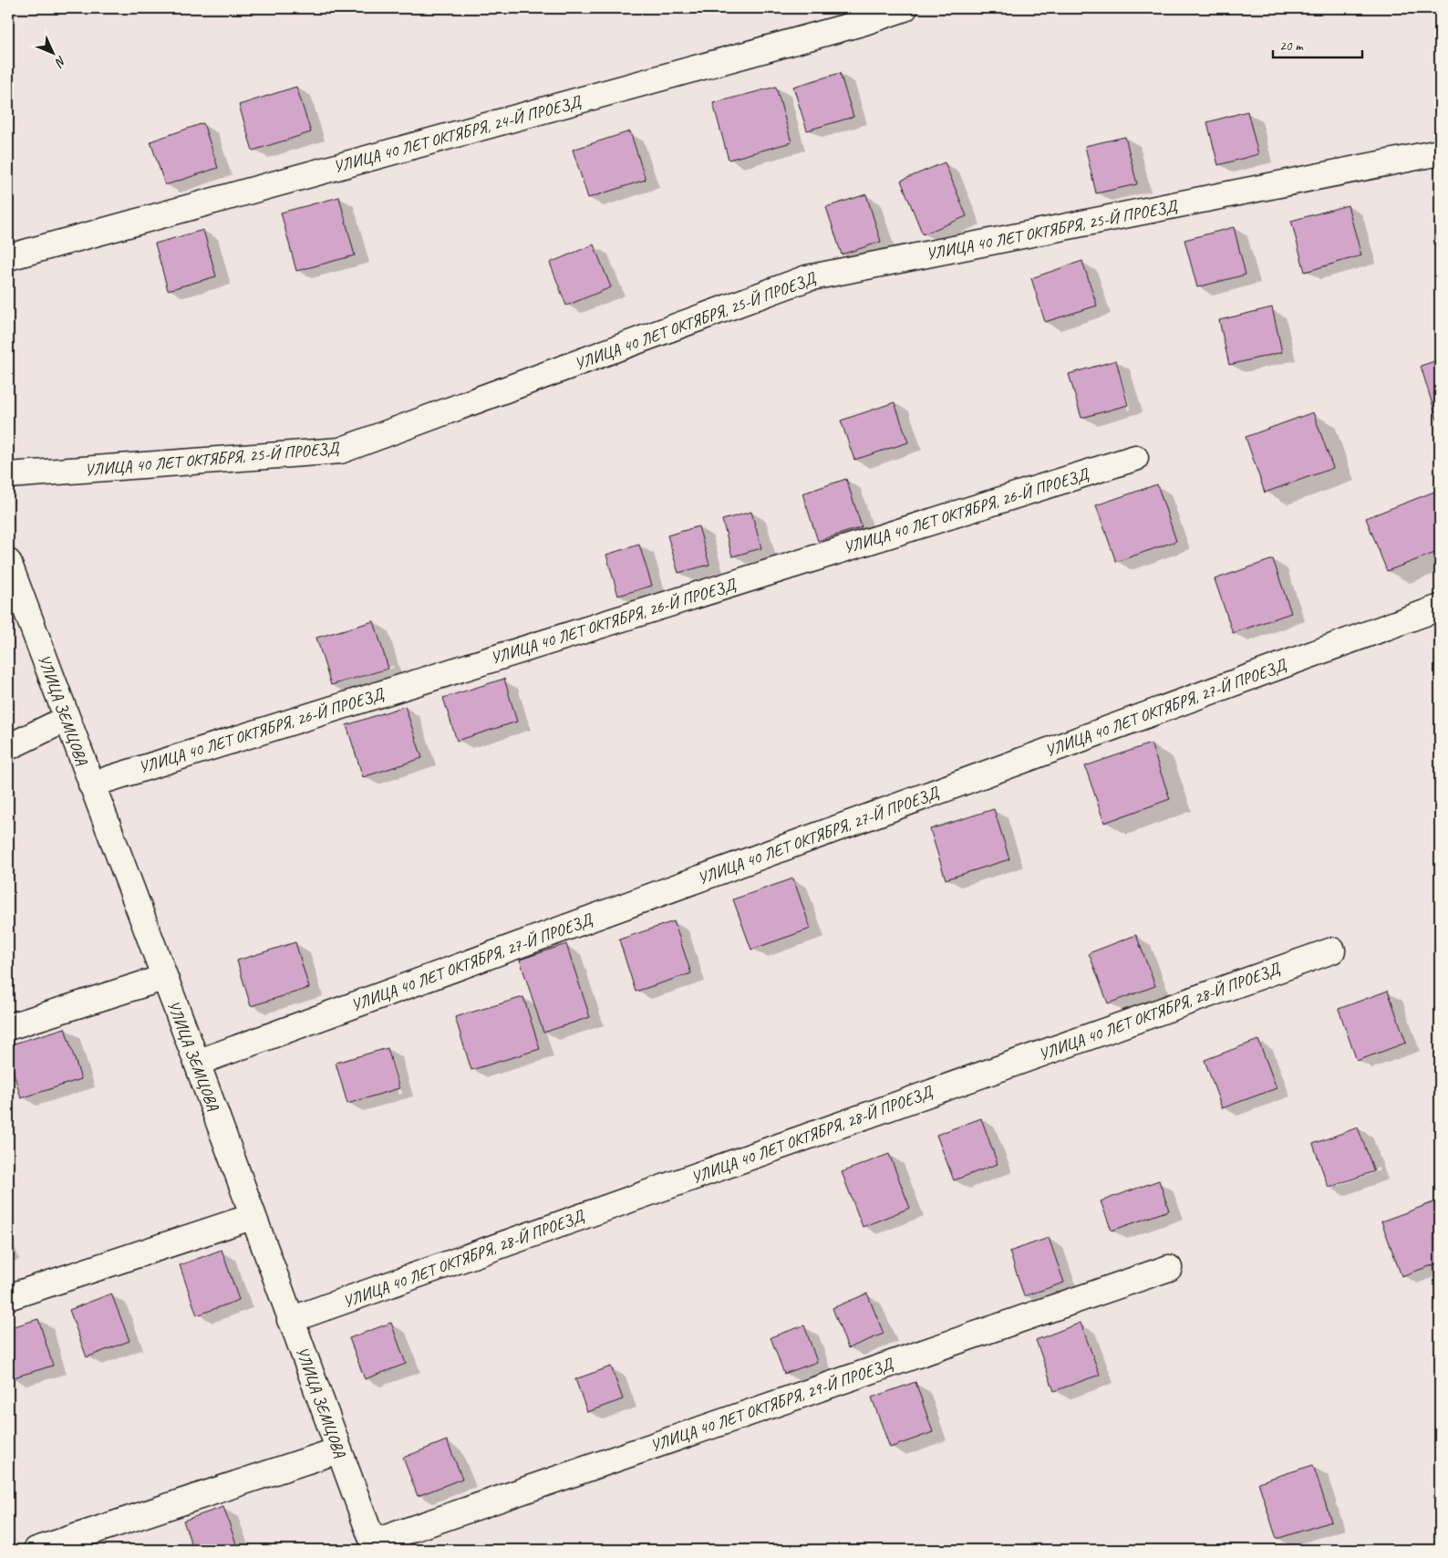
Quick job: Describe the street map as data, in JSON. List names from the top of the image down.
{
  "streets": {
    "street": [
      "УЛИЦА 40 ЛЕТ ОКТЯБРЯ, 24-Й ПРОЕЗД",
      "УЛИЦА 40 ЛЕТ ОКТЯБРЯ, 25-Й ПРОЕЗД",
      "УЛИЦА 40 ЛЕТ ОКТЯБРЯ, 26-Й ПРОЕЗД",
      "УЛИЦА 40 ЛЕТ ОКТЯБРЯ, 27-Й ПРОЕЗД",
      "УЛИЦА ЗЕМЦОВА",
      "УЛИЦА 40 ЛЕТ ОКТЯБРЯ, 28-Й ПРОЕЗД",
      "УЛИЦА 40 ЛЕТ ОКТЯБРЯ, 29-Й ПРОЕЗД"
    ]
  },
  "crossings": [
    ["УЛИЦА 40 ЛЕТ ОКТЯБРЯ, 26-Й ПРОЕЗД", "УЛИЦА ЗЕМЦОВА"],
    ["УЛИЦА 40 ЛЕТ ОКТЯБРЯ, 27-Й ПРОЕЗД", "УЛИЦА ЗЕМЦОВА"],
    ["УЛИЦА ЗЕМЦОВА", "УЛИЦА 40 ЛЕТ ОКТЯБРЯ, 28-Й ПРОЕЗД"],
    ["УЛИЦА ЗЕМЦОВА", "УЛИЦА 40 ЛЕТ ОКТЯБРЯ, 29-Й ПРОЕЗД"]
  ],
  "scale_bar": "20 m",
  "north": "bottom right"
}
